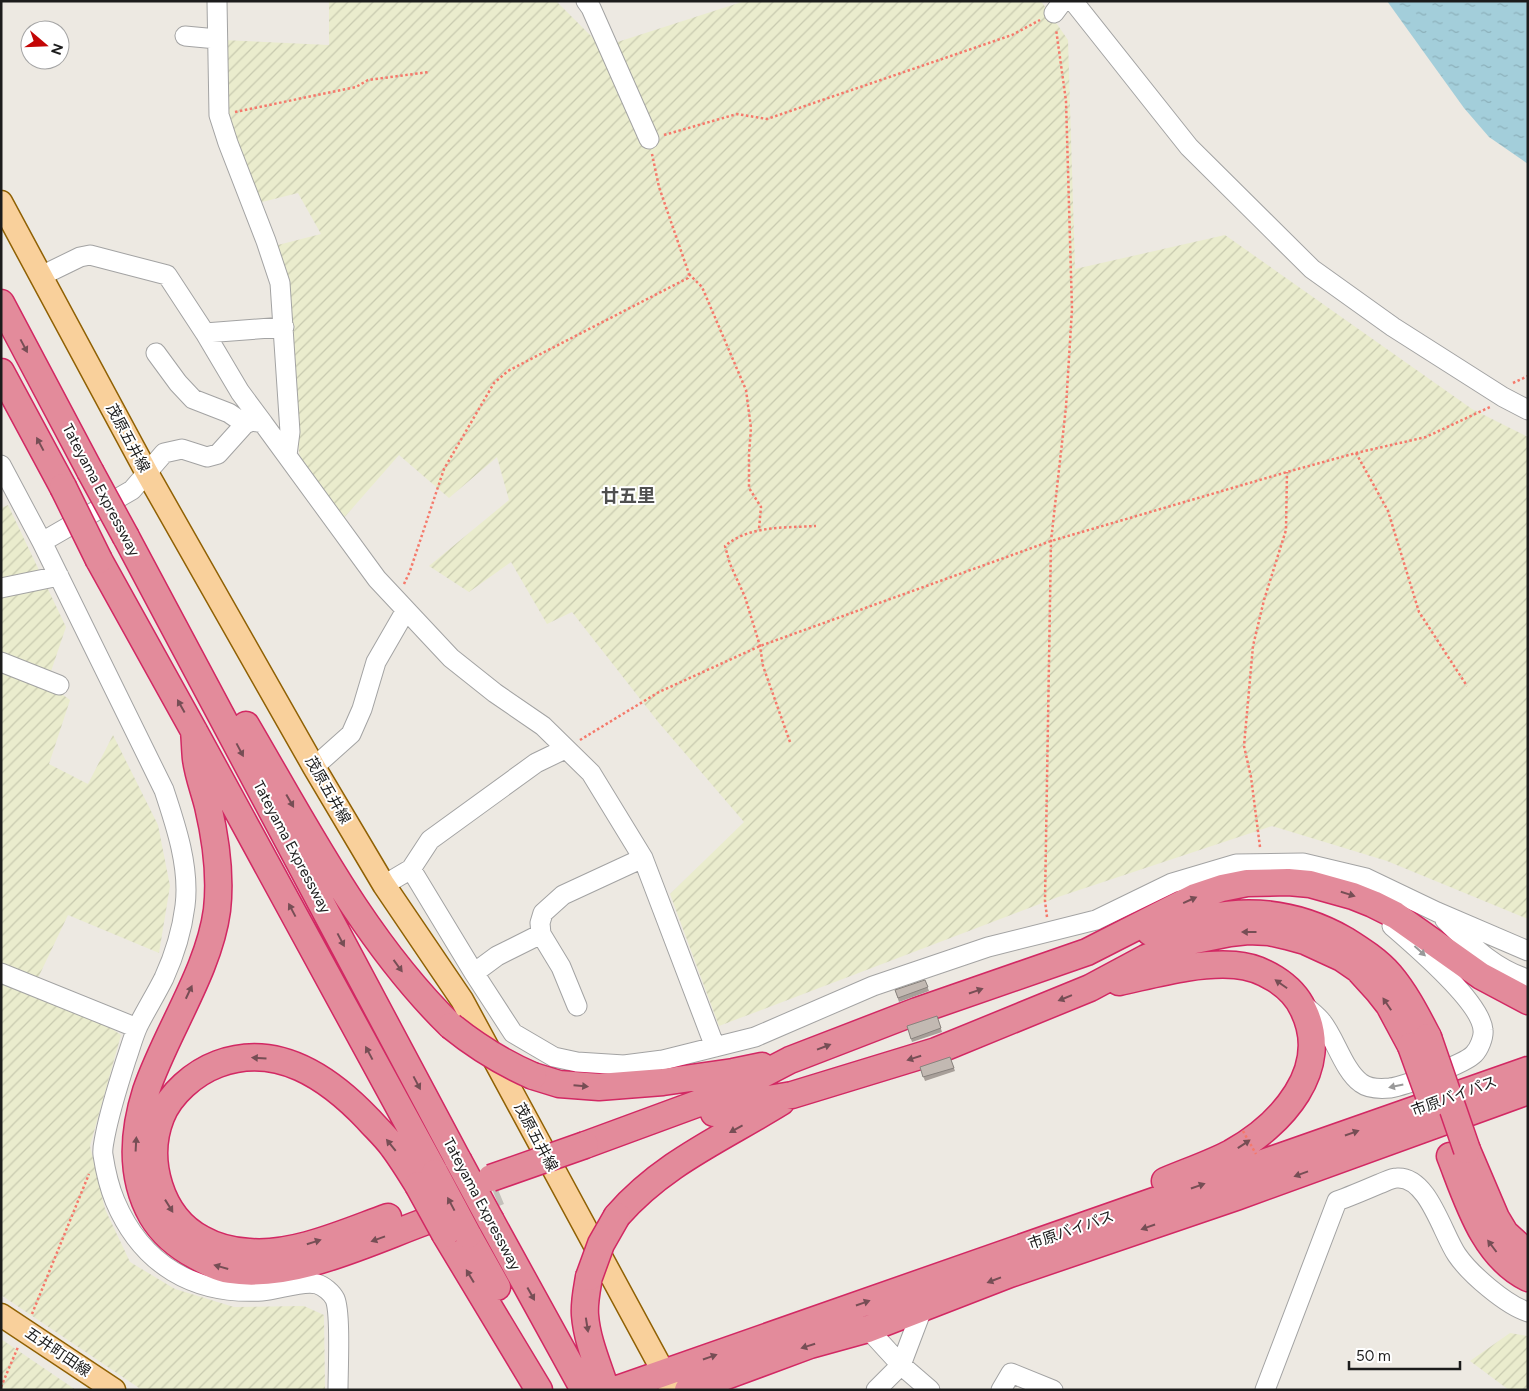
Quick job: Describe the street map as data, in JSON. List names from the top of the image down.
{
  "streets": {
    "highway": ["Tateyama Expressway", "市原バイパス"],
    "main road": ["茂原五井線", "五井町田線"]
  },
  "crossings": [
    ["茂原五井線", "市原バイパス"],
    ["Tateyama Expressway", "市原バイパス"]
  ],
  "districts": ["廿五里"],
  "scale_bar": "50 m",
  "north": "right"
}
